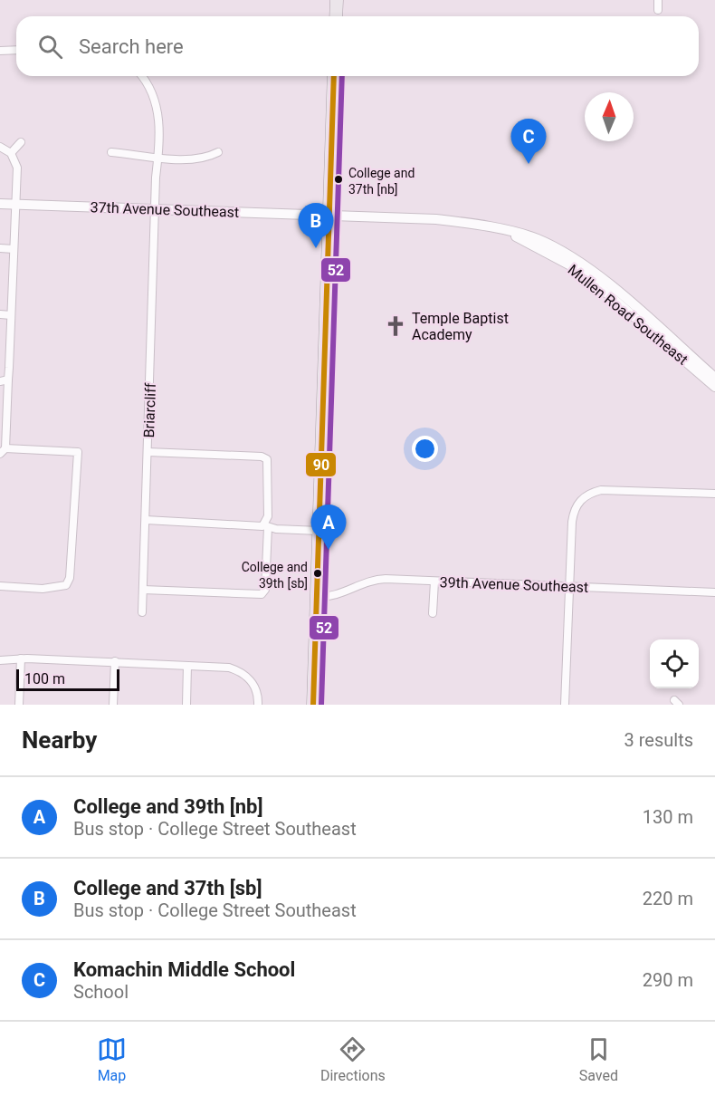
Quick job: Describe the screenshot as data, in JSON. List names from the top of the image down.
{
  "streets": {
    "street": [
      "37th Avenue Southeast",
      "Mullen Road Southeast",
      "Briarcliff",
      "39th Avenue Southeast"
    ]
  },
  "crossings": [
    ["37th Avenue Southeast", "Mullen Road Southeast"],
    ["37th Avenue Southeast", "Briarcliff"]
  ],
  "places": {
    "other": ["College and 37th [nb]", "College and 39th [sb]"],
    "church": ["Temple Baptist Academy"]
  },
  "lines": ["transit line 90", "transit line 52"],
  "scale_bar": "100 m",
  "north": "top",
  "page": {
    "search": "Search here",
    "pins": ["C", "B", "A"],
    "scale": "100 m",
    "heading": ["Nearby", "3 results"],
    "list": [
      {
        "mark": "A",
        "name": "College and 39th [nb]",
        "note": "Bus stop · College Street Southeast",
        "value": "130 m"
      },
      {
        "mark": "B",
        "name": "College and 37th [sb]",
        "note": "Bus stop · College Street Southeast",
        "value": "220 m"
      },
      {
        "mark": "C",
        "name": "Komachin Middle School",
        "note": "School",
        "value": "290 m"
      }
    ],
    "nav": ["Map", "Directions", "Saved"]
  }
}
